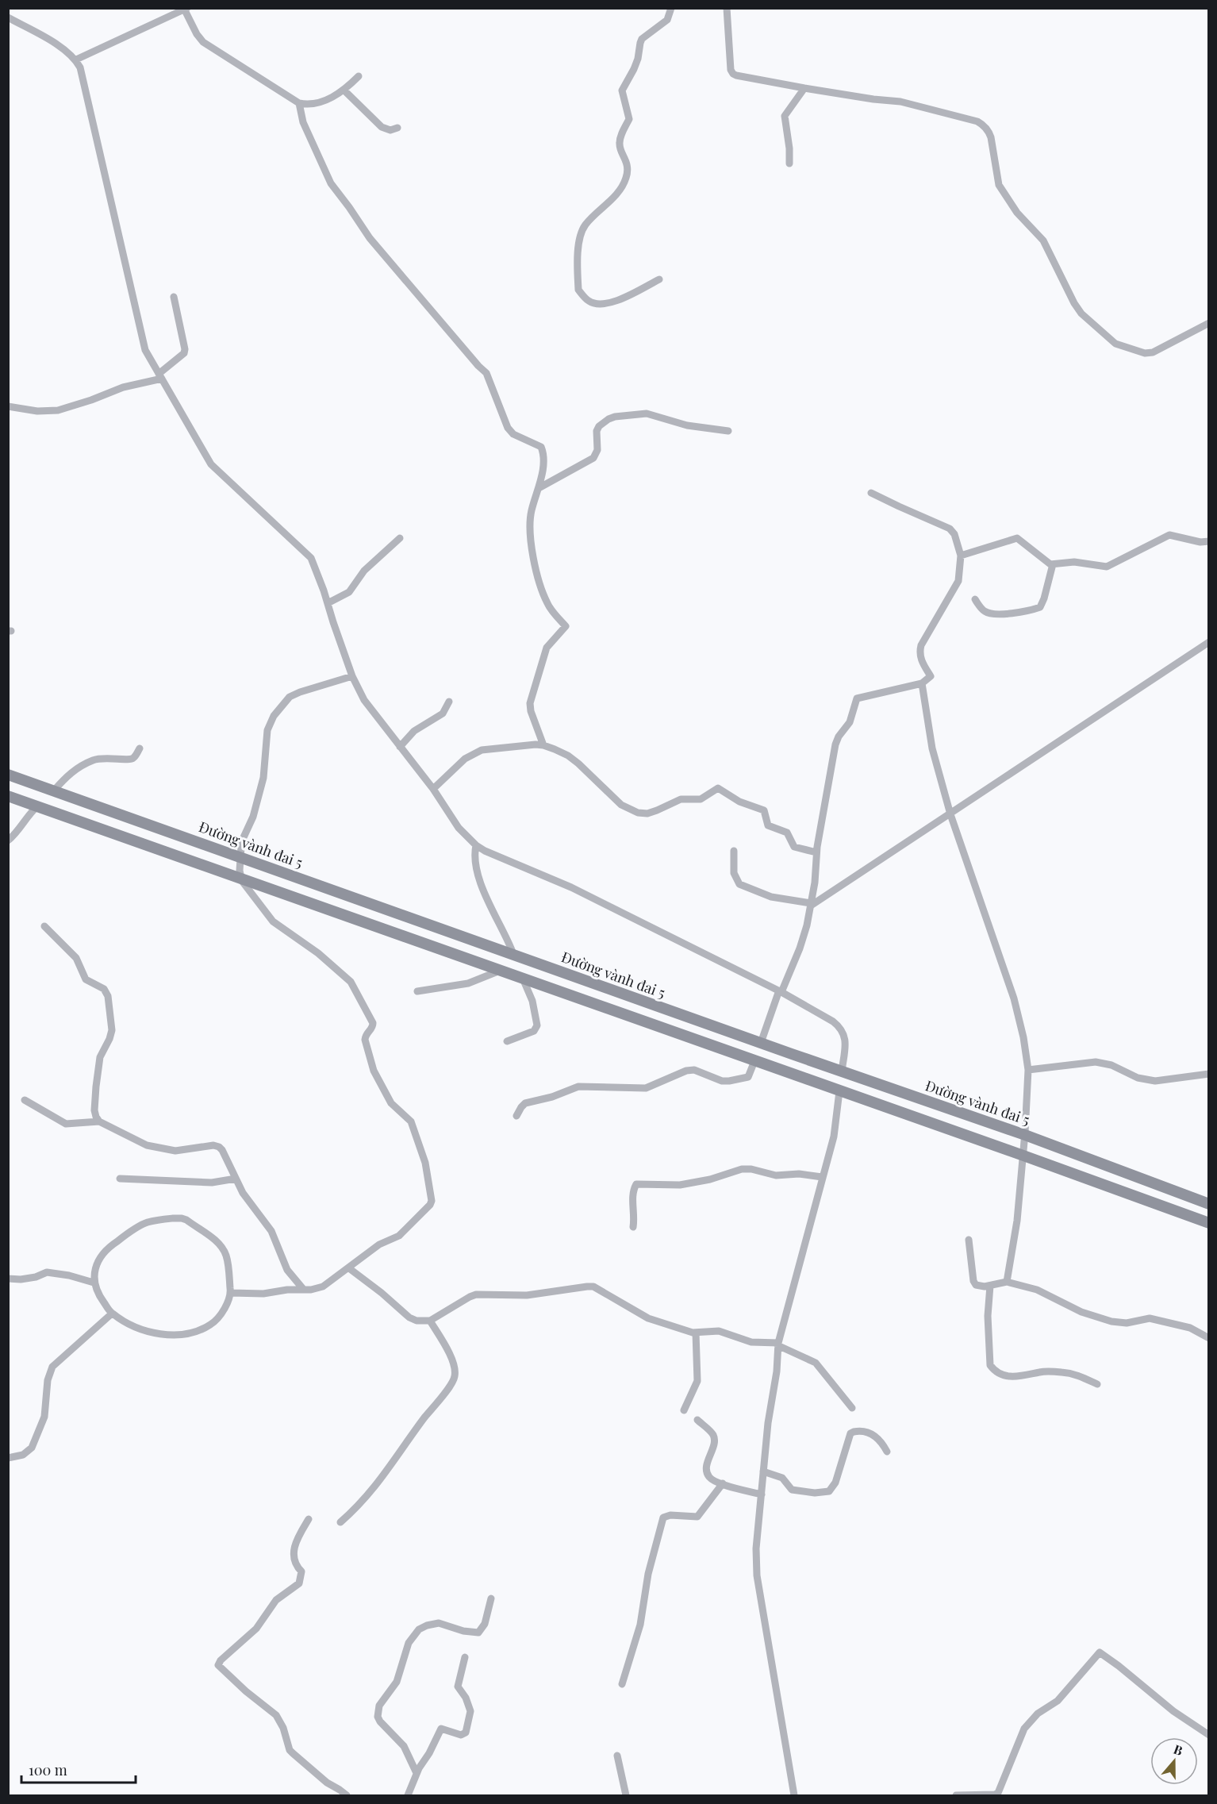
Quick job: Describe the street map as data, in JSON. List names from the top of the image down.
{
  "streets": {
    "main road": ["Đường vành đai 5"]
  },
  "scale_bar": "100 m",
  "north": "top"
}
